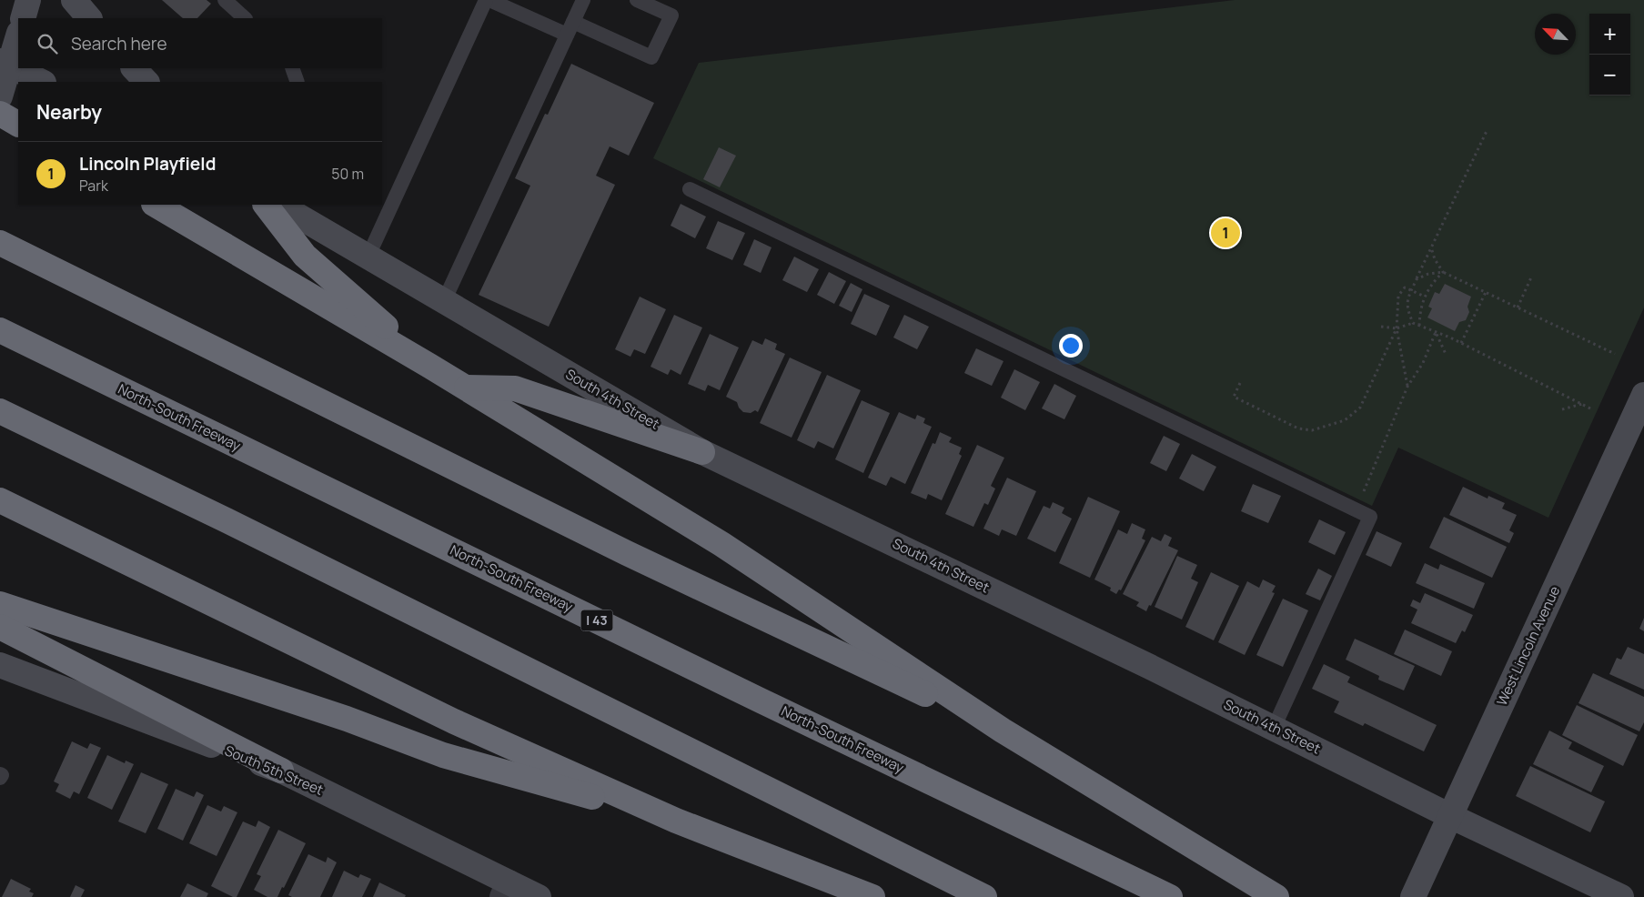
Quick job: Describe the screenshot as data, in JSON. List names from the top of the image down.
{
  "streets": {
    "highway": ["North-South Freeway", "I 43"],
    "street": ["South 4th Street", "West Lincoln Avenue", "South 5th Street"]
  },
  "crossings": [
    ["South 4th Street", "West Lincoln Avenue"]
  ],
  "north": "top left",
  "page": {
    "map_buttons": ["+", "−"],
    "search": "Search here",
    "heading": "Nearby",
    "list": [
      {
        "mark": "1",
        "name": "Lincoln Playfield",
        "note": "Park",
        "value": "50 m"
      }
    ],
    "pins": "1"
  }
}
